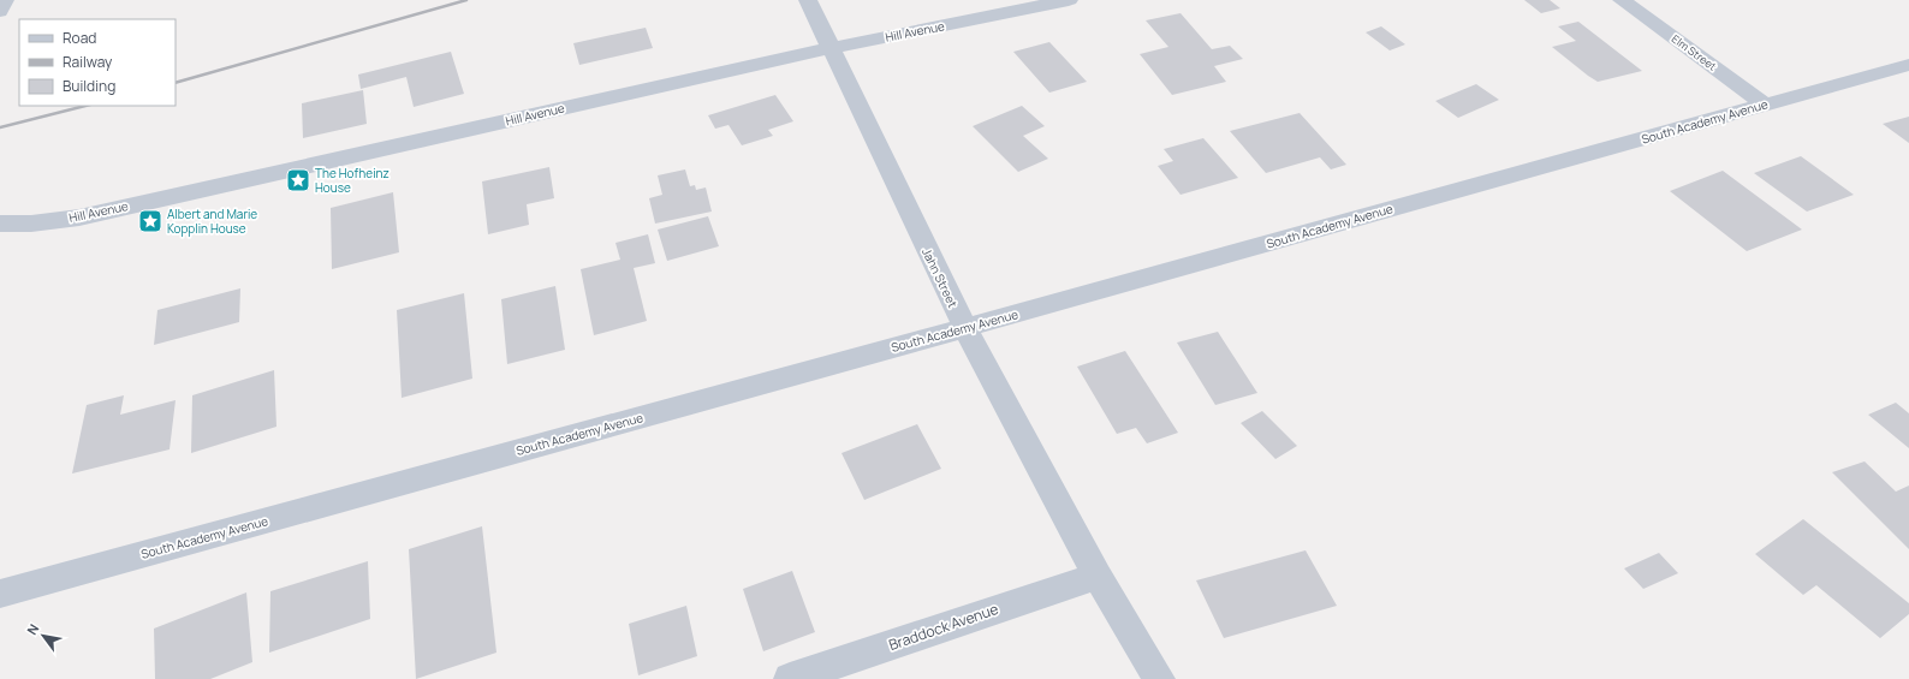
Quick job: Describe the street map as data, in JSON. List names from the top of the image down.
{
  "streets": {
    "street": [
      "Hill Avenue",
      "Elm Street",
      "South Academy Avenue",
      "Jahn Street",
      "Braddock Avenue"
    ]
  },
  "crossings": [
    ["Hill Avenue", "Jahn Street"],
    ["Elm Street", "South Academy Avenue"],
    ["South Academy Avenue", "Jahn Street"],
    ["Jahn Street", "Braddock Avenue"]
  ],
  "places": {
    "place": ["The Hofheinz House", "Albert and Marie Kopplin House"]
  },
  "legend": ["Road", "Railway", "Building"],
  "north": "top left"
}
